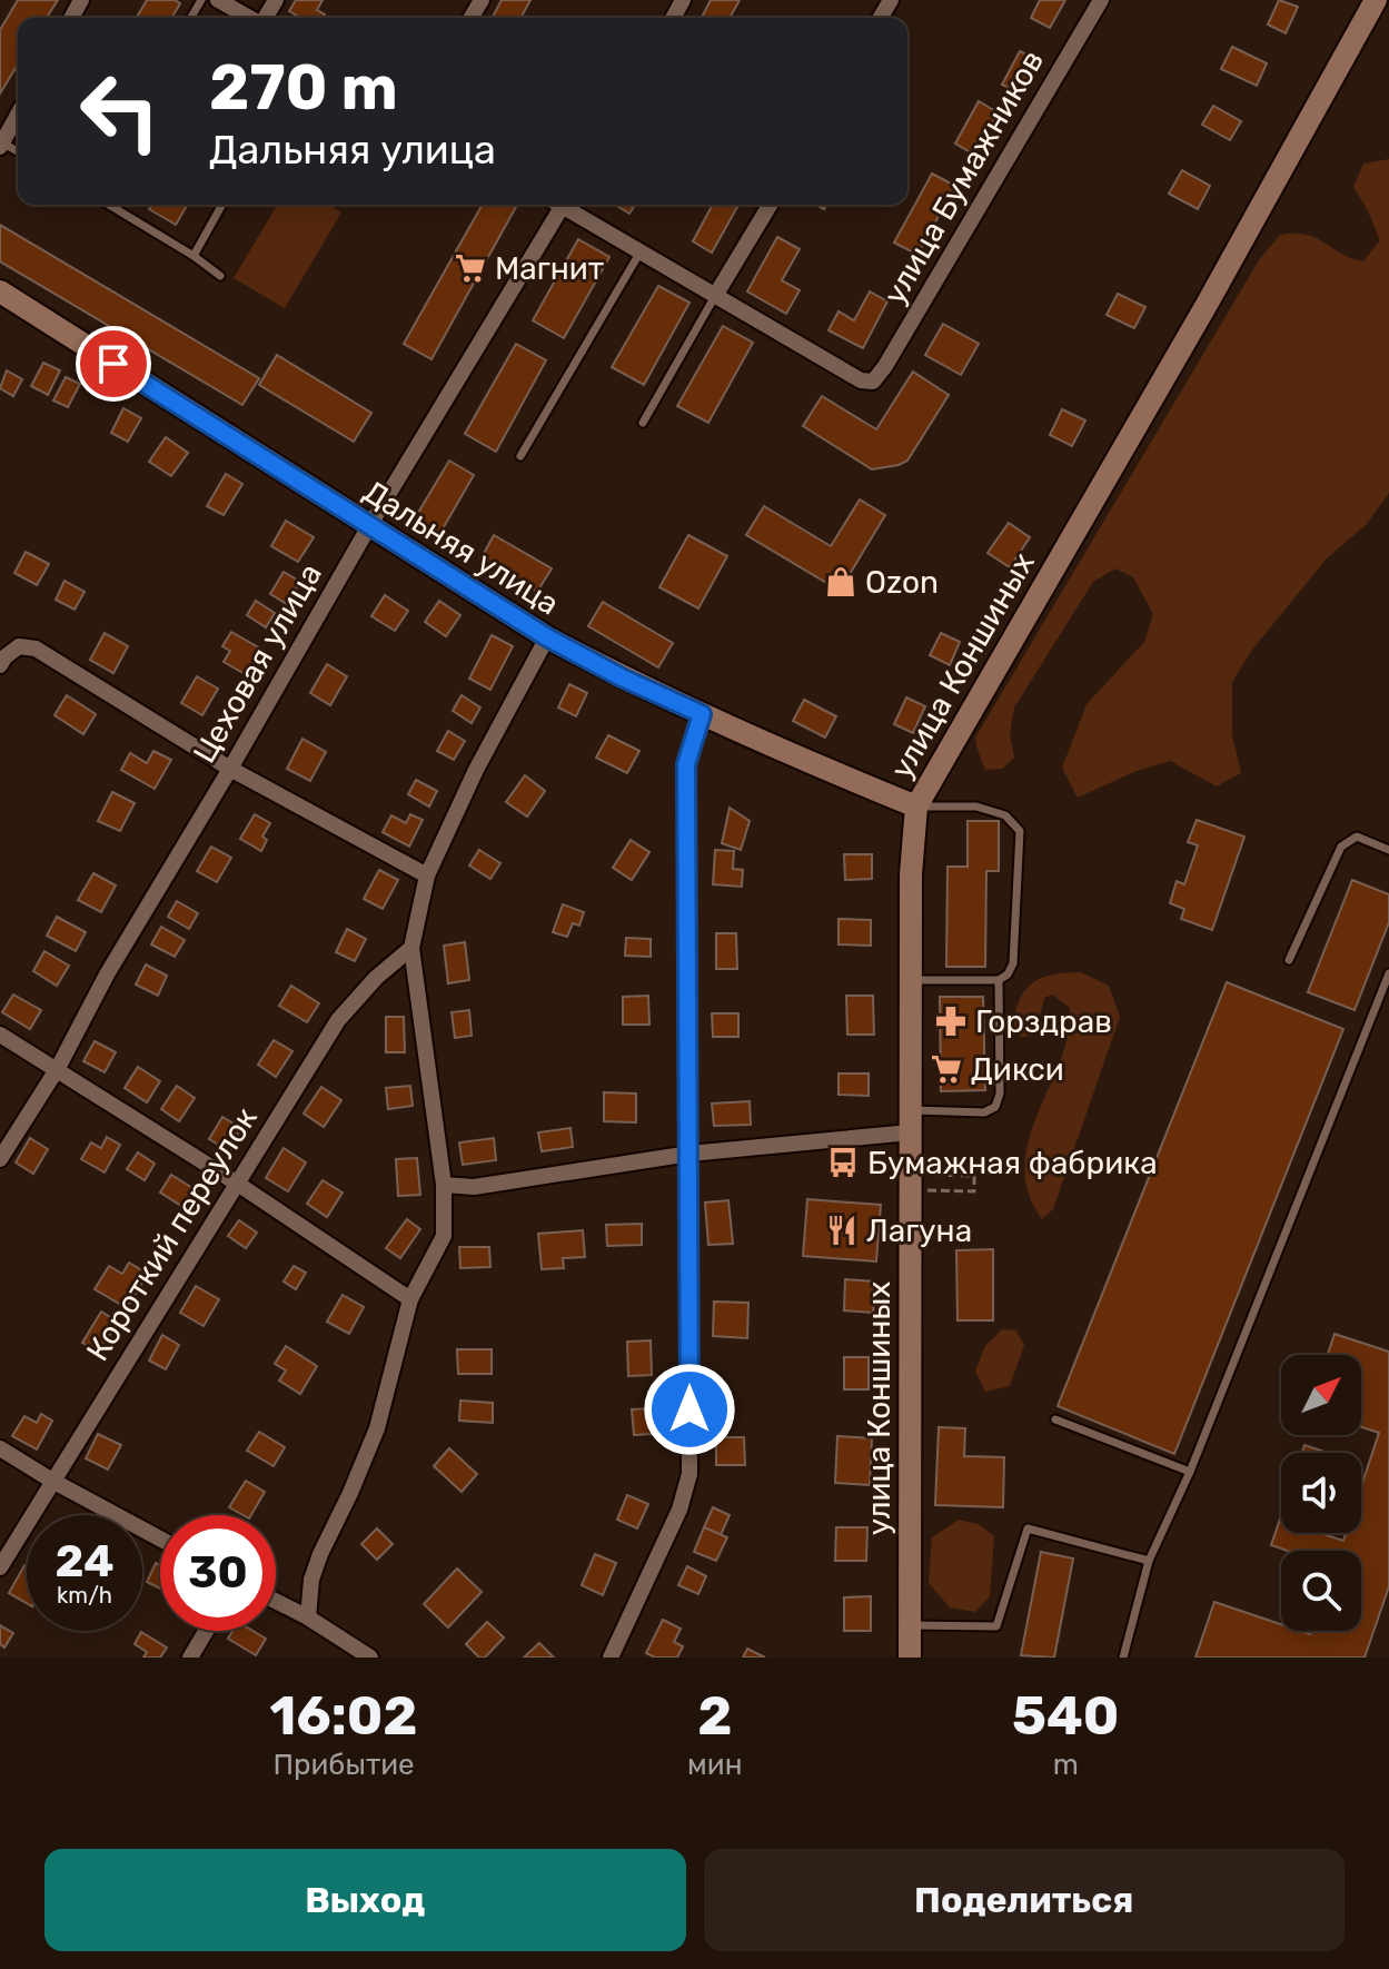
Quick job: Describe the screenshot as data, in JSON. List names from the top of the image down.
{
  "streets": {
    "main road": ["Дальняя улица", "улица Коншиных"],
    "street": ["улица Бумажников", "Цеховая улица", "Короткий переулок"]
  },
  "crossings": [
    ["Дальняя улица", "Цеховая улица"],
    ["Дальняя улица", "улица Коншиных"]
  ],
  "places": {
    "supermarket": ["Магнит", "Дикси"],
    "shop": ["Ozon"],
    "pharmacy": ["Горздрав"],
    "bus stop": ["Бумажная фабрика"],
    "restaurant": ["Лагуна"]
  },
  "north": "top right",
  "page": {
    "turn": ["270 m", "Дальняя улица"],
    "speed": "24 km/h",
    "limit": "30",
    "eta": [
      "16:02",
      "Прибытие",
      "2",
      "мин",
      "540",
      "m"
    ],
    "buttons": ["Выход", "Поделиться"]
  }
}
